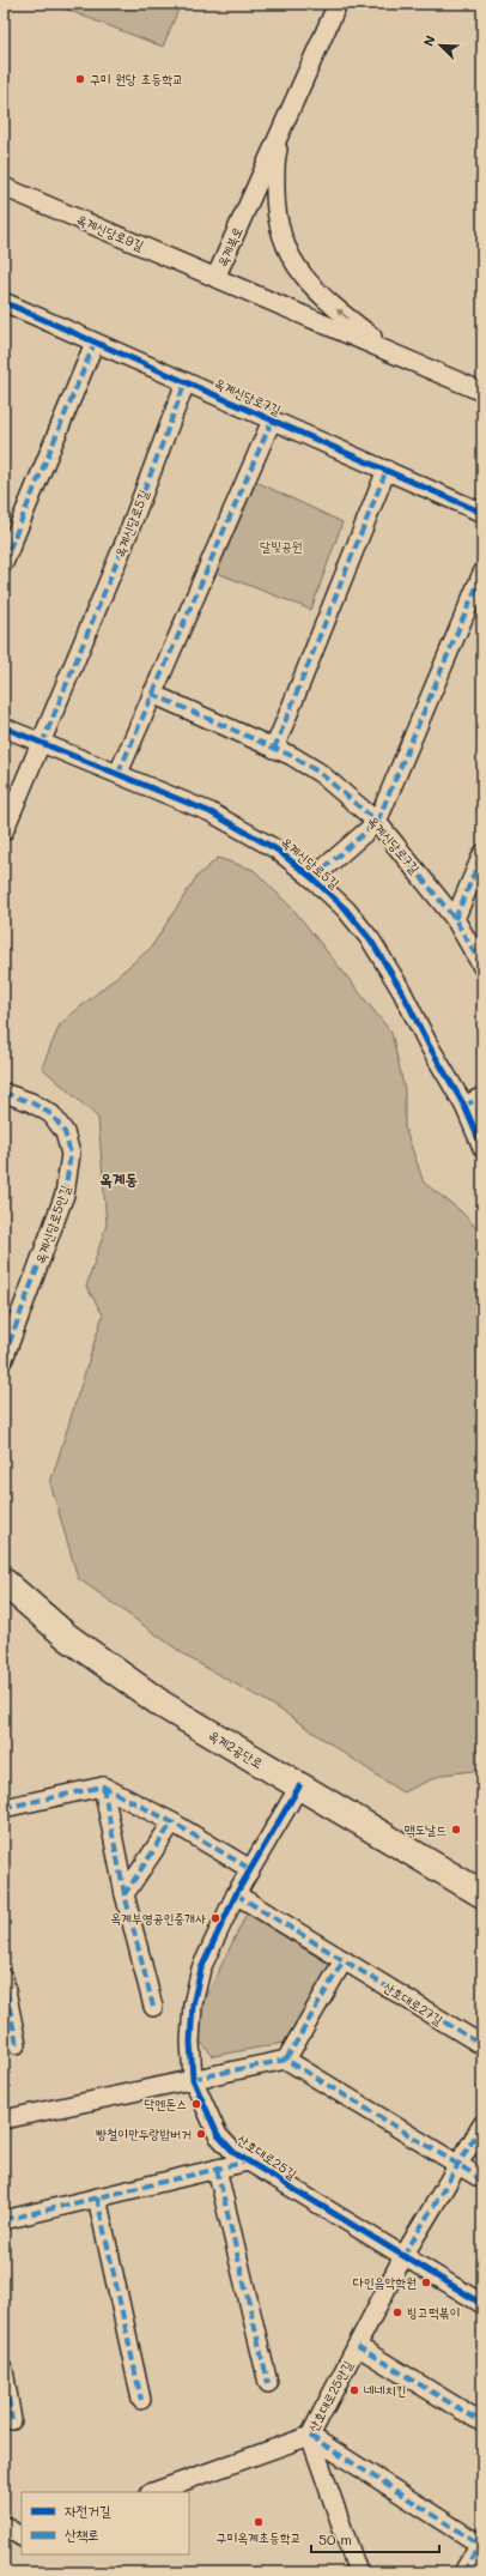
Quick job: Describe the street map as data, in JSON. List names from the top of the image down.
{
  "streets": {
    "main road": ["옥계2공단로"],
    "street": [
      "옥계신당로9길",
      "옥계북로",
      "옥계신당로7길",
      "옥계신당로5길",
      "옥계신당로5안길",
      "산호대로27길",
      "산호대로25길",
      "산호대로25안길"
    ]
  },
  "crossings": [
    ["옥계신당로9길", "옥계북로"],
    ["옥계신당로7길", "옥계신당로5길"],
    ["옥계2공단로", "산호대로25길"],
    ["산호대로27길", "산호대로25길"],
    ["산호대로25길", "산호대로25안길"]
  ],
  "districts": ["옥계동"],
  "parks": ["달빛공원"],
  "places": [
    "구미 원당 초등학교",
    "맥도날드",
    "옥계부영공인중개사",
    "닥엔돈스",
    "빵철이만두랑밥버거",
    "다인음악학원",
    "빙고떡볶이",
    "네네치킨",
    "구미옥계초등학교"
  ],
  "legend": ["자전거길", "산책로"],
  "scale_bar": "50 m",
  "north": "top left"
}
